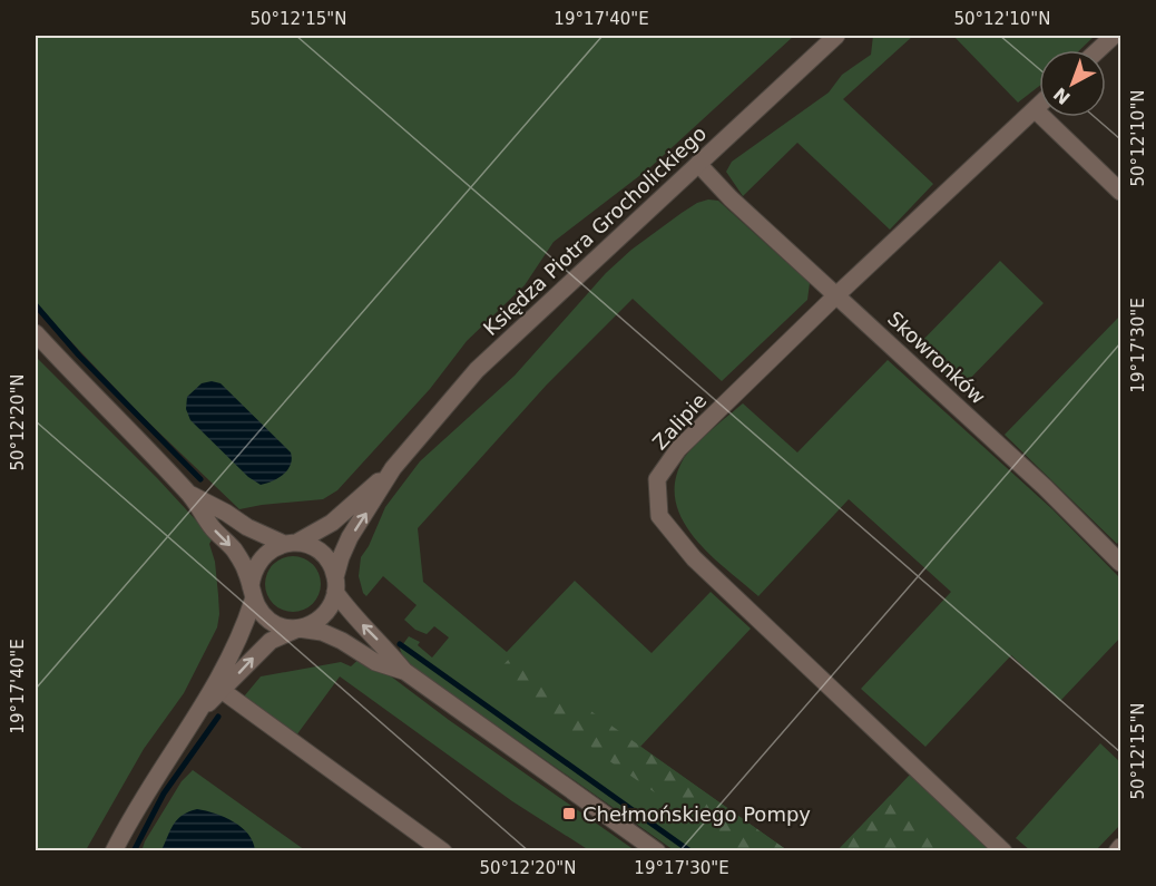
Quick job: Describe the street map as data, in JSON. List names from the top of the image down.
{
  "streets": {
    "street": ["Księdza Piotra Grocholickiego", "Skowronków", "Zalipie"]
  },
  "crossings": [
    ["Księdza Piotra Grocholickiego", "Skowronków"],
    ["Skowronków", "Zalipie"]
  ],
  "places": {
    "transit": ["Chełmońskiego Pompy"]
  },
  "north": "bottom left",
  "coordinates": [
    "50°12'15\"N",
    "19°17'40\"E",
    "50°12'10\"N",
    "19°17'30\"E",
    "50°12'20\"N"
  ]
}
